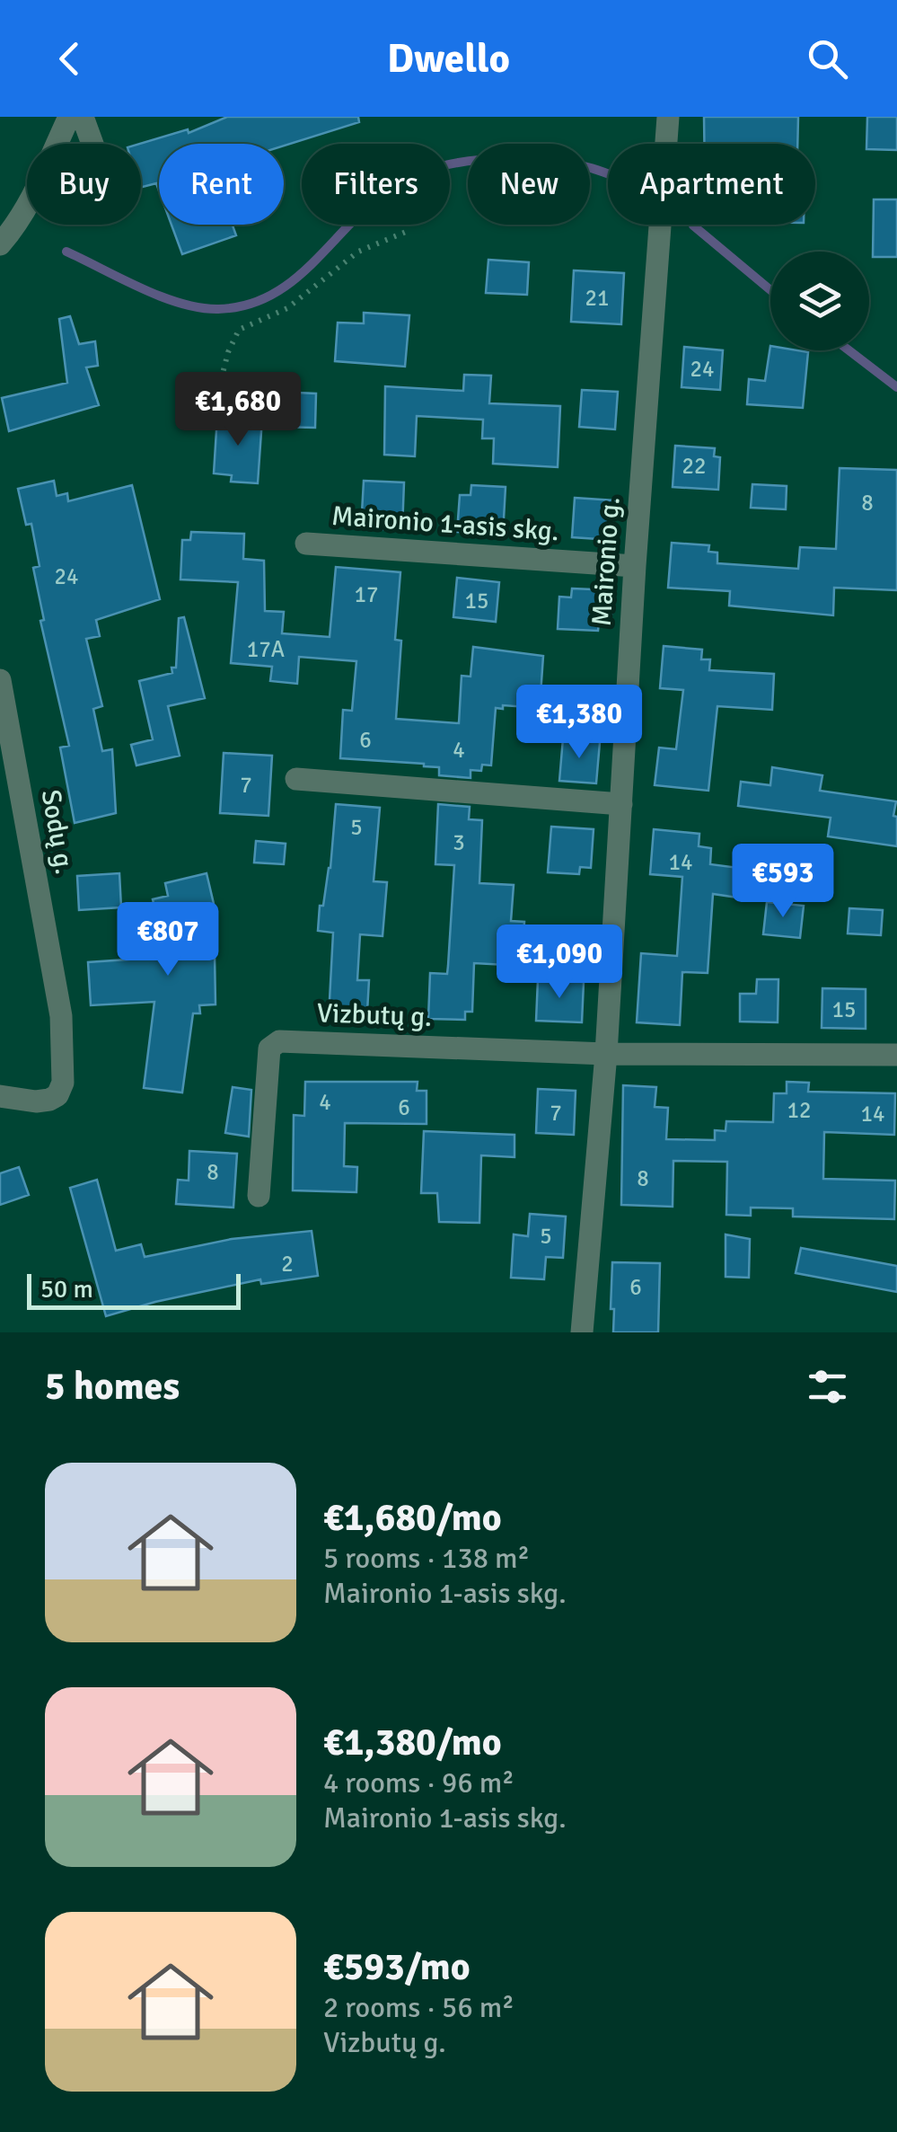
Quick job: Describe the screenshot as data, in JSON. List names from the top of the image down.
{
  "streets": {
    "street": [
      "Maironio 1-asis skg.",
      "Maironio g.",
      "Sodų g.",
      "Vizbutų g."
    ]
  },
  "crossings": [
    ["Maironio 1-asis skg.", "Maironio g."],
    ["Maironio g.", "Vizbutų g."]
  ],
  "house_numbers": [
    "21",
    "24",
    "22",
    "8",
    "24",
    "17",
    "15",
    "17A",
    "6",
    "4",
    "7",
    "5",
    "3",
    "14",
    "15",
    "4",
    "6",
    "12",
    "7",
    "14",
    "8",
    "8",
    "5",
    "2",
    "6"
  ],
  "scale_bar": "50 m",
  "page": {
    "header": "Dwello",
    "chip": [
      "Buy",
      "Rent",
      "Filters",
      "New",
      "Apartment"
    ],
    "price": [
      "€1,680",
      "€1,380",
      "€593",
      "€807",
      "€1,090"
    ],
    "scale": "50 m",
    "heading": "5 homes",
    "list": [
      {
        "name": "€1,680/mo",
        "note": "5 rooms · 138 m² · Maironio 1-asis skg."
      },
      {
        "name": "€1,380/mo",
        "note": "4 rooms · 96 m² · Maironio 1-asis skg."
      },
      {
        "name": "€593/mo",
        "note": "2 rooms · 56 m² · Vizbutų g."
      }
    ]
  }
}
